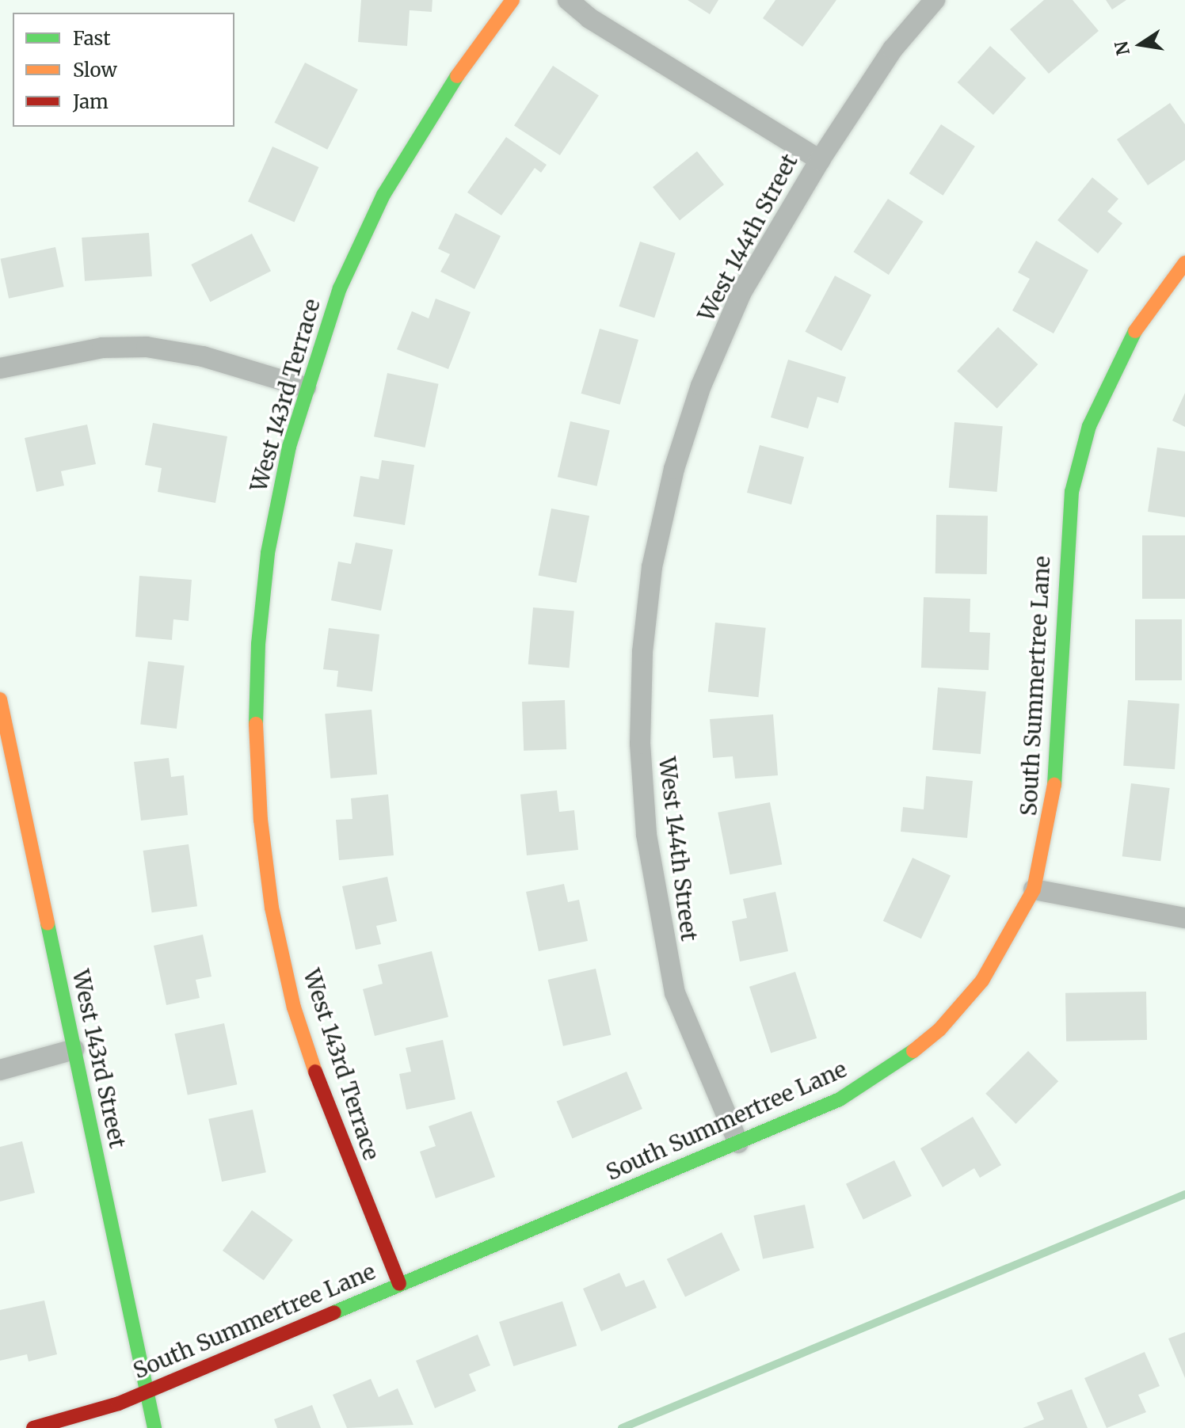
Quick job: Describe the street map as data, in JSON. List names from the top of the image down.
{
  "streets": {
    "street": [
      "West 144th Street",
      "West 143rd Terrace",
      "South Summertree Lane",
      "West 143rd Street"
    ]
  },
  "crossings": [
    ["West 144th Street", "South Summertree Lane"],
    ["West 143rd Terrace", "South Summertree Lane"],
    ["South Summertree Lane", "West 143rd Street"]
  ],
  "legend": ["Fast", "Slow", "Jam"],
  "north": "left"
}
